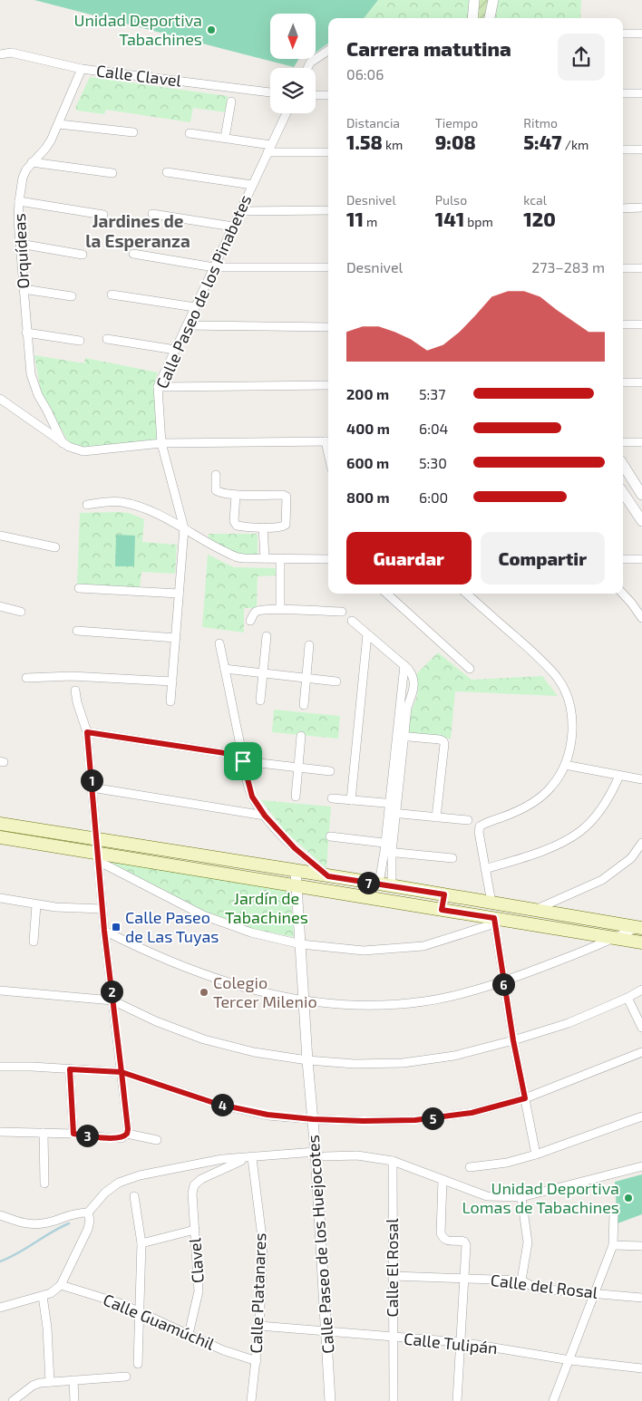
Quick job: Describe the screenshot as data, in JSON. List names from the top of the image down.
{
  "streets": {
    "street": [
      "Calle Clavel",
      "Orquídeas",
      "Calle Paseo de los Pinabetes",
      "Calle Paseo de los Huejocotes",
      "Clavel",
      "Calle El Rosal",
      "Calle del Rosal",
      "Calle Platanares",
      "Calle Guamúchil",
      "Calle Tulipán"
    ]
  },
  "crossings": [
    ["Calle Clavel", "Orquídeas"],
    ["Calle Paseo de los Huejocotes", "Calle Tulipán"],
    ["Clavel", "Calle Platanares"],
    ["Clavel", "Calle Guamúchil"],
    ["Calle El Rosal", "Calle del Rosal"],
    ["Calle El Rosal", "Calle Tulipán"],
    ["Calle Platanares", "Calle Guamúchil"],
    ["Calle Platanares", "Calle Tulipán"]
  ],
  "districts": ["Jardines de la Esperanza"],
  "parks": ["Jardín de Tabachines"],
  "places": {
    "other": ["Unidad Deportiva Tabachines", "Colegio Tercer Milenio", "Unidad Deportiva Lomas de Tabachines"],
    "transit": ["Calle Paseo de Las Tuyas"]
  },
  "north": "bottom",
  "page": {
    "heading": ["Carrera matutina", "06:06"],
    "stats": [
      ["Distancia", "1.58 km"],
      ["Tiempo", "9:08"],
      ["Ritmo", "5:47 /km"],
      ["Desnivel", "11 m"],
      ["Pulso", "141 bpm"],
      ["kcal", "120"]
    ],
    "chart": ["Desnivel", "273–283 m"],
    "list": [
      {
        "name": "200 m",
        "note": "5:37"
      },
      {
        "name": "400 m",
        "note": "6:04"
      },
      {
        "name": "600 m",
        "note": "5:30"
      },
      {
        "name": "800 m",
        "note": "6:00"
      }
    ],
    "buttons": ["Guardar", "Compartir"],
    "pins": [
      "1",
      "7",
      "6",
      "2",
      "4",
      "5",
      "3"
    ]
  }
}
